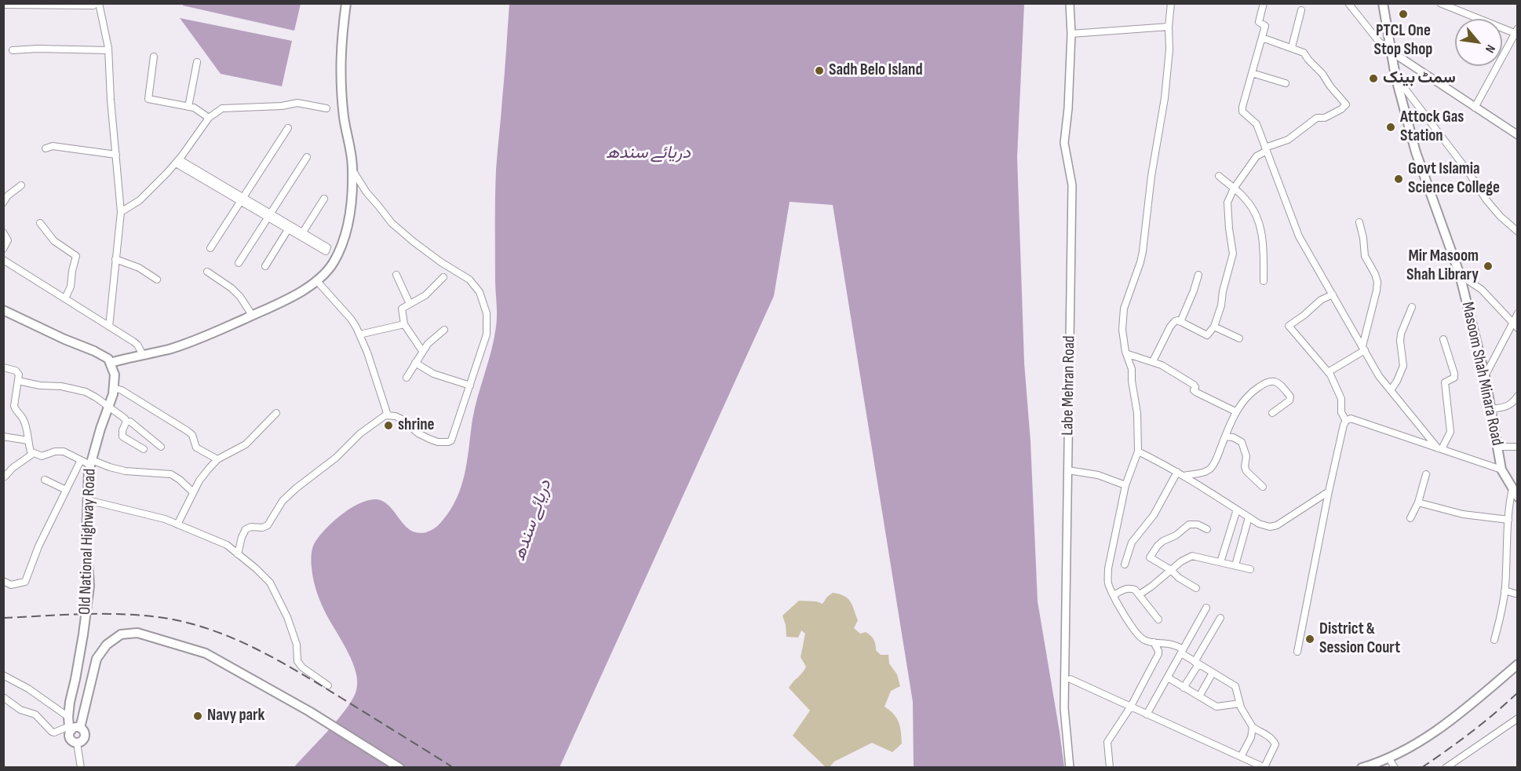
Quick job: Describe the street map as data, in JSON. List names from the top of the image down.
{
  "streets": {
    "main road": ["Masoom Shah Minara Road", "Old National Highway Road"],
    "street": ["Labe Mehran Road"]
  },
  "water": ["دریائے سندھ"],
  "places": [
    "PTCL One Stop Shop",
    "Sadh Belo Island",
    "سمٹ بینک",
    "Attock Gas Station",
    "Govt Islamia Science College",
    "Mir Masoom Shah Library",
    "shrine",
    "District & Session Court",
    "Navy park"
  ],
  "north": "bottom right"
}
